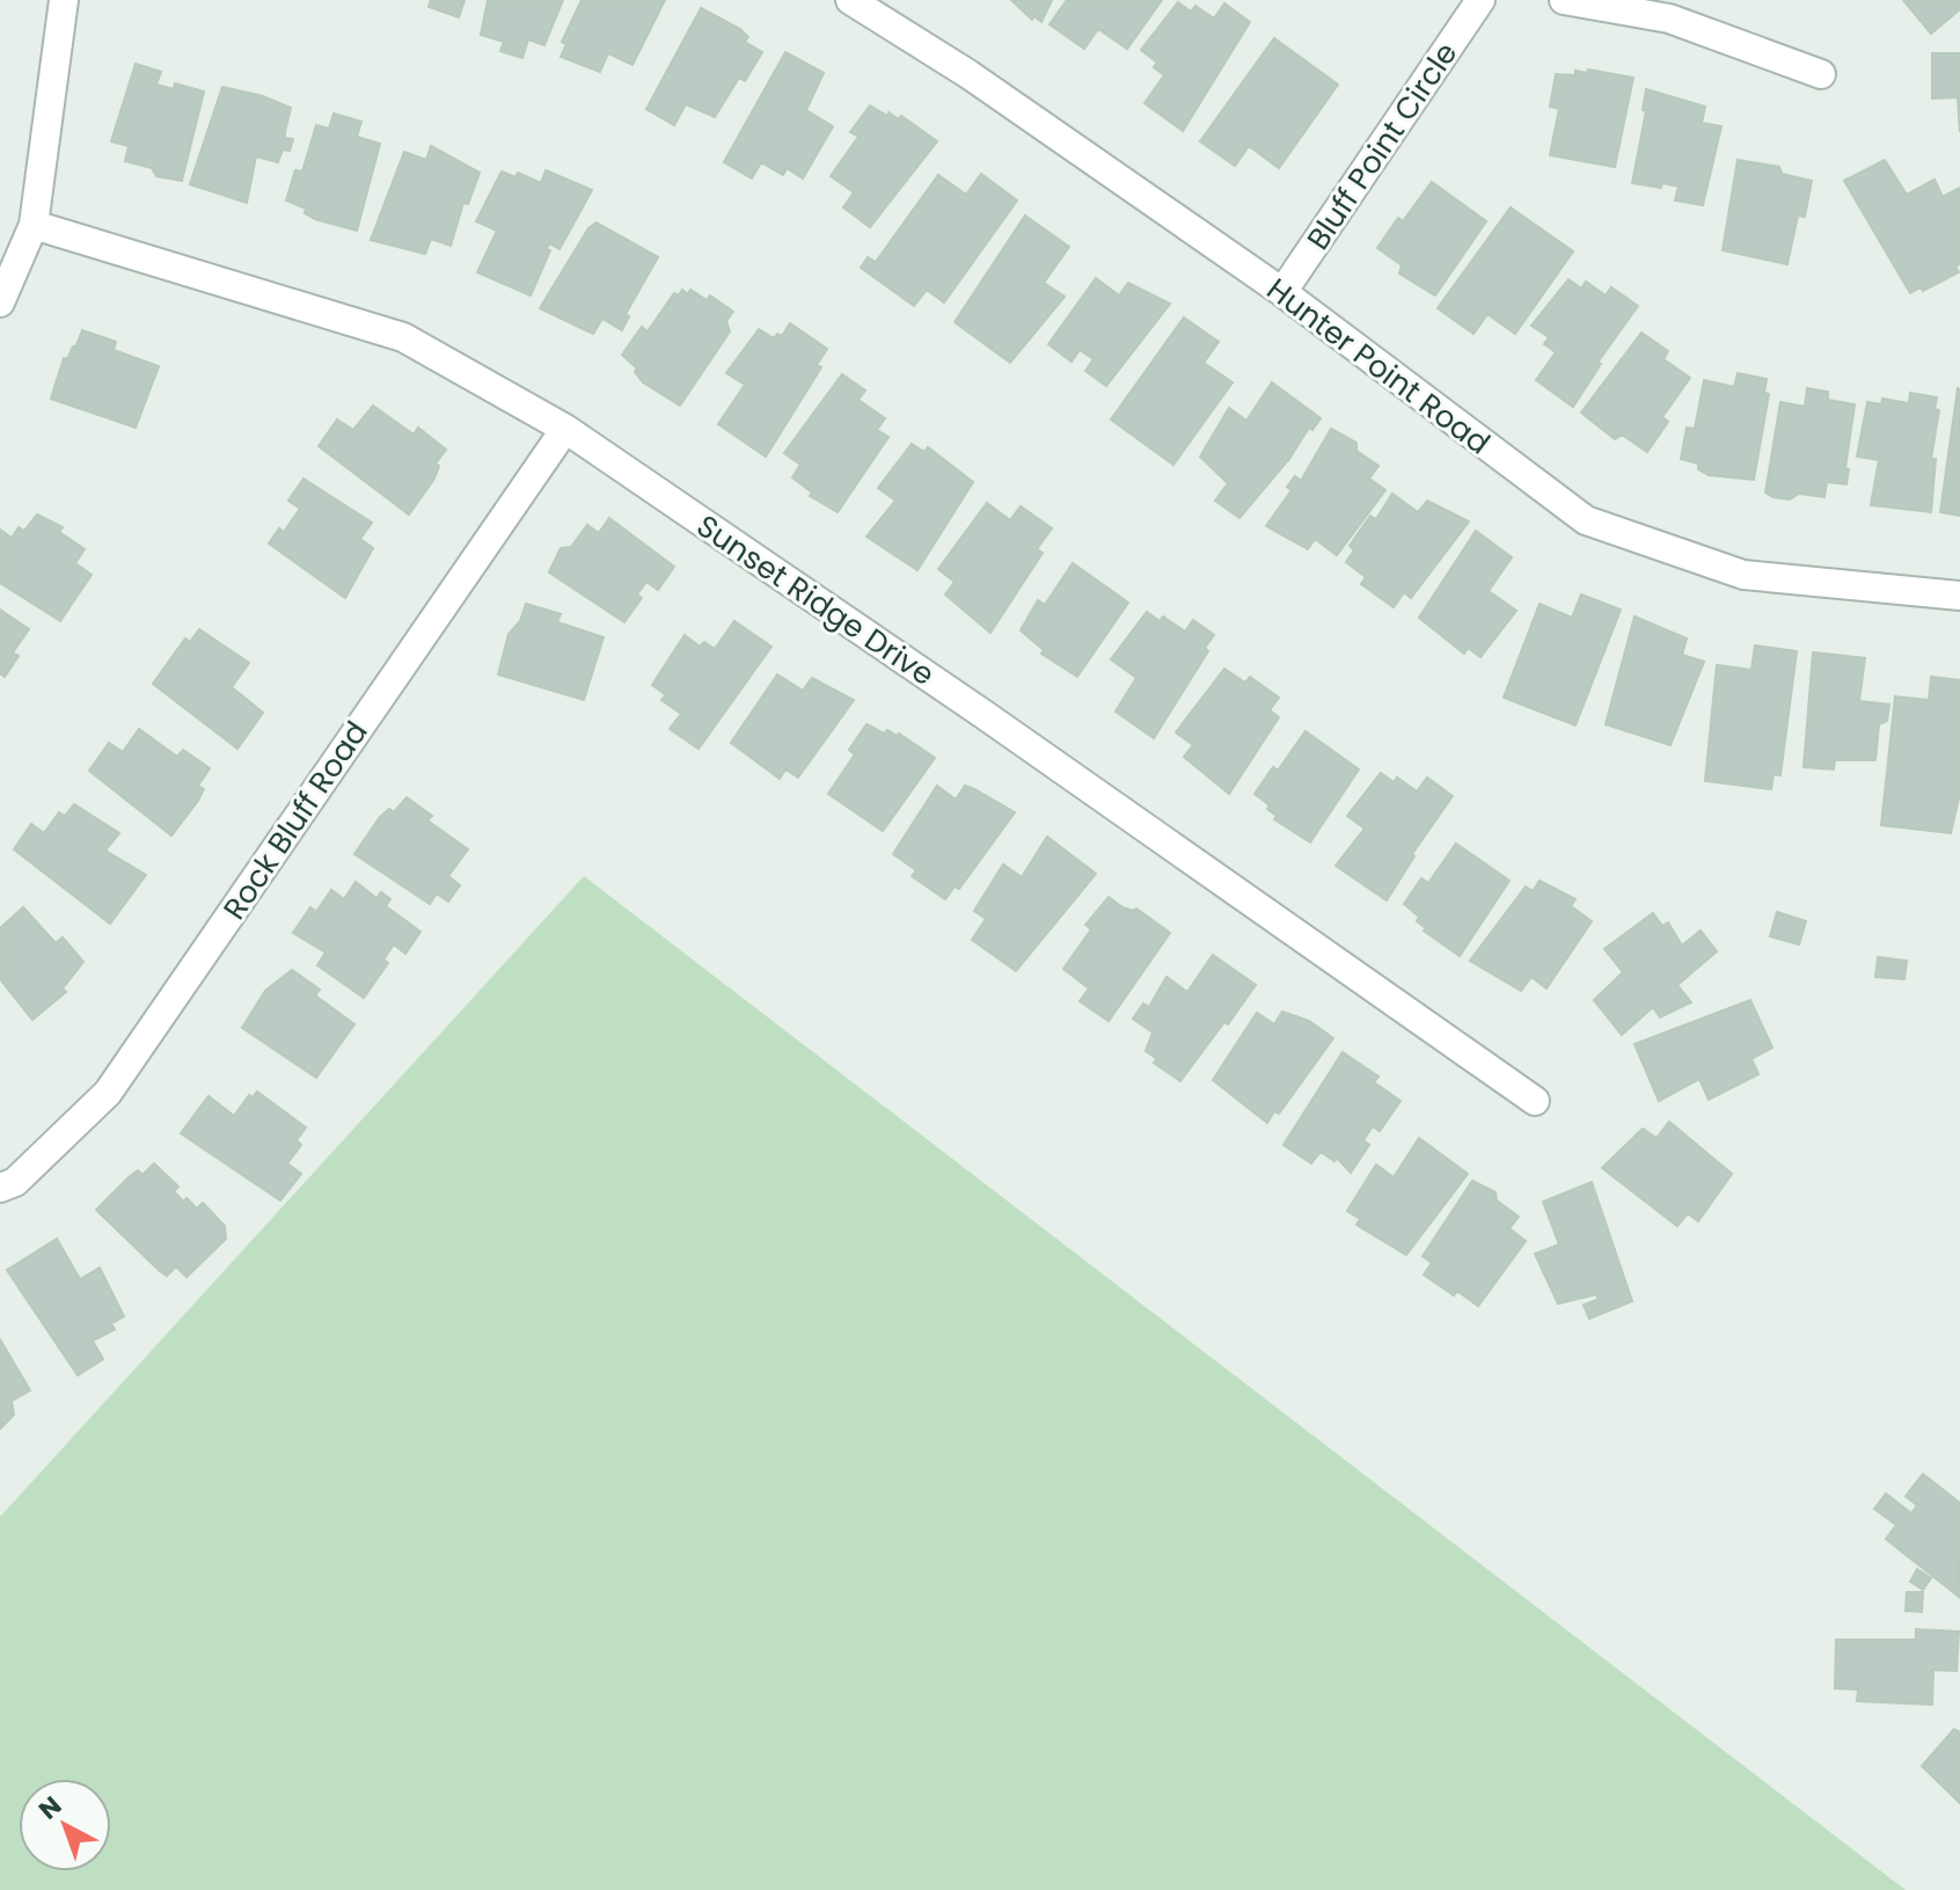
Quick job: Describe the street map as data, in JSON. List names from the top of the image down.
{
  "streets": {
    "street": [
      "Bluff Point Circle",
      "Hunter Point Road",
      "Sunset Ridge Drive",
      "Rock Bluff Road"
    ]
  },
  "crossings": [
    ["Bluff Point Circle", "Hunter Point Road"],
    ["Sunset Ridge Drive", "Rock Bluff Road"]
  ],
  "north": "top left"
}
